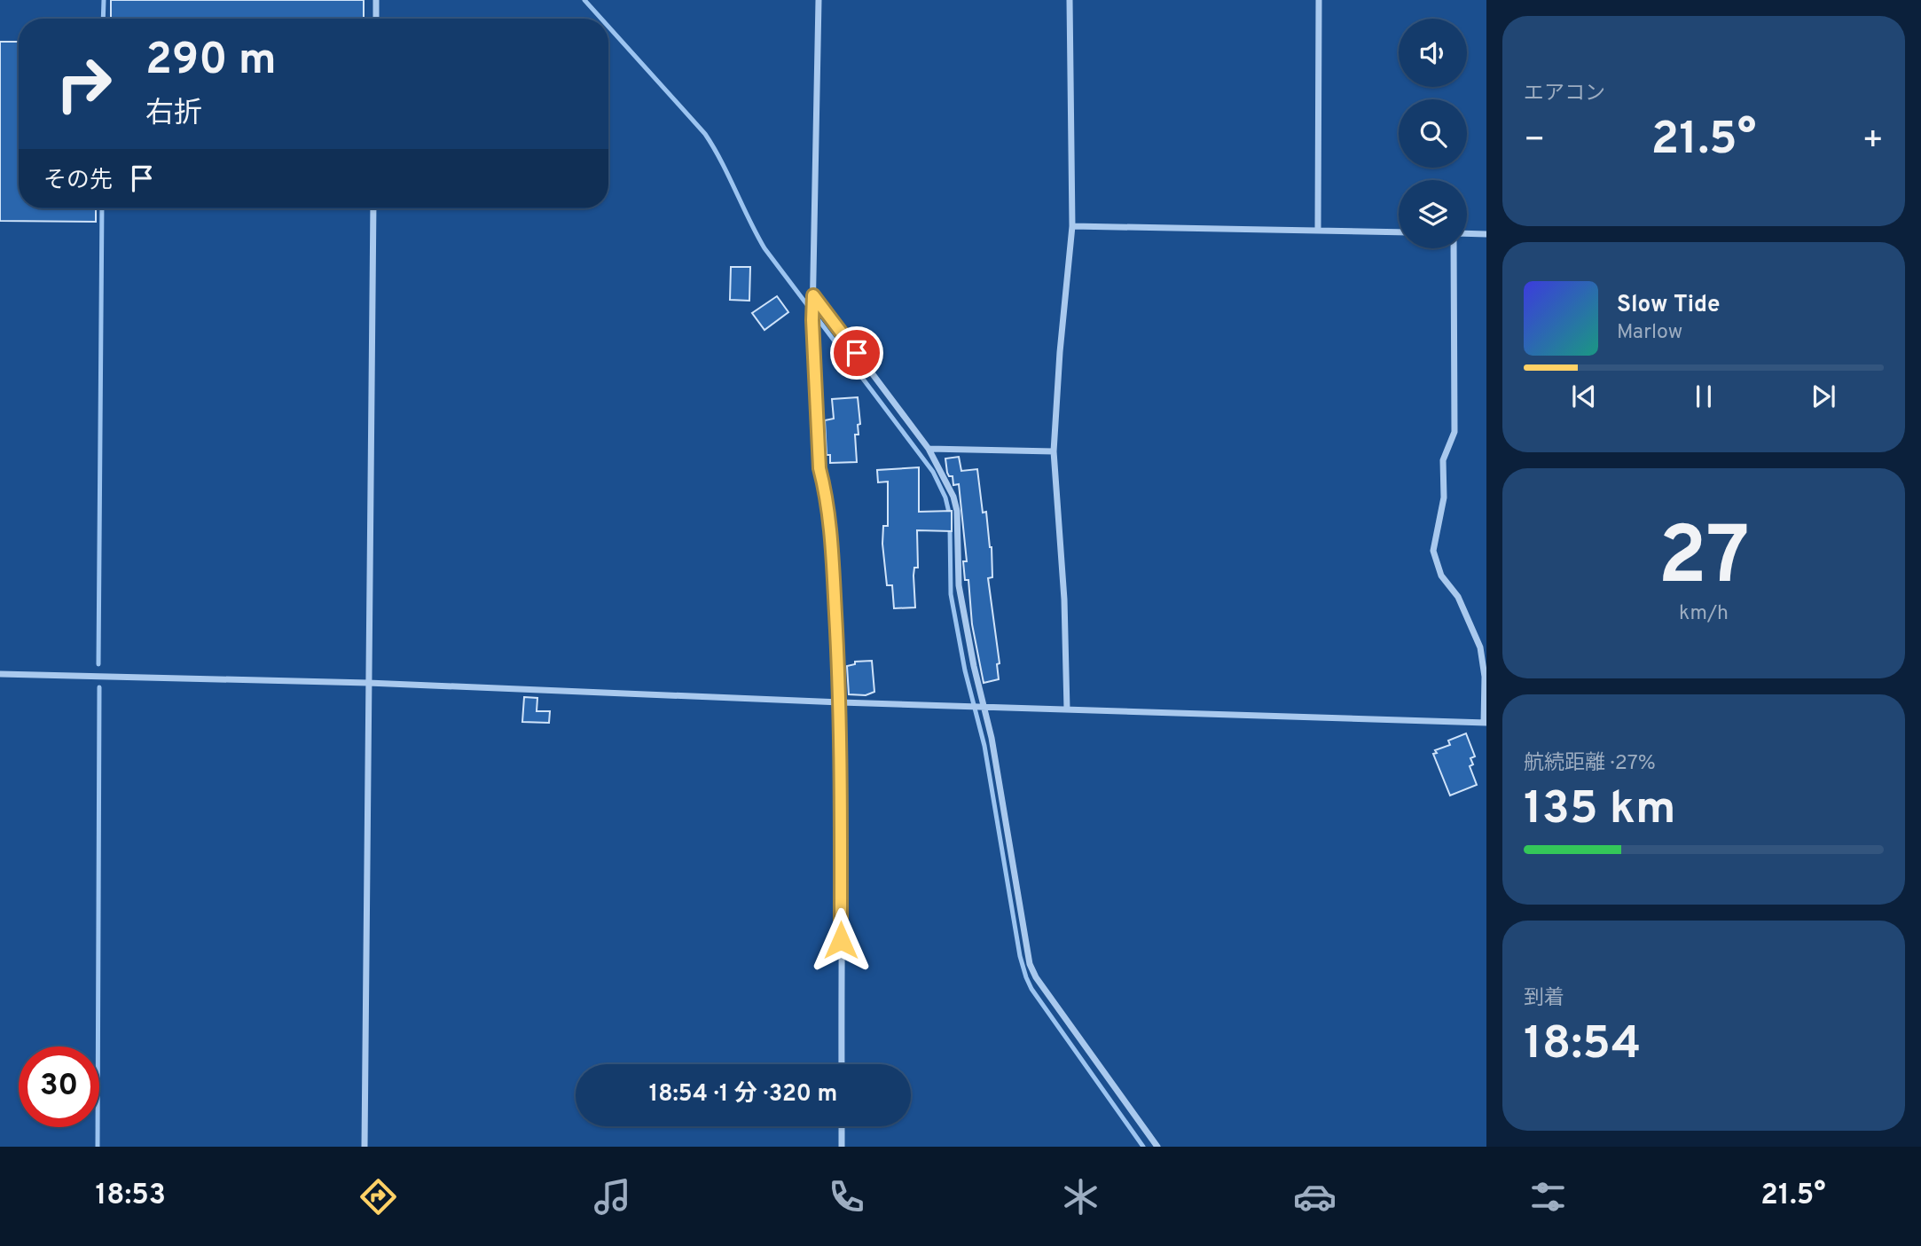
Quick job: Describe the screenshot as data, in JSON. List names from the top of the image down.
{
  "page": {
    "tile": [
      "エアコン",
      ["27", "km/h"],
      ["航続距離 · 27%", "135 km"],
      ["到着", "18:54"]
    ],
    "turn": ["290 m", "右折"],
    "heat": ["−", "21.5°", "+"],
    "then": "その先",
    "song": ["Slow Tide", "Marlow"],
    "limit": "30",
    "trip": "18:54 · 1 分 · 320 m",
    "tabs": ["18:53", "21.5°"]
  }
}
